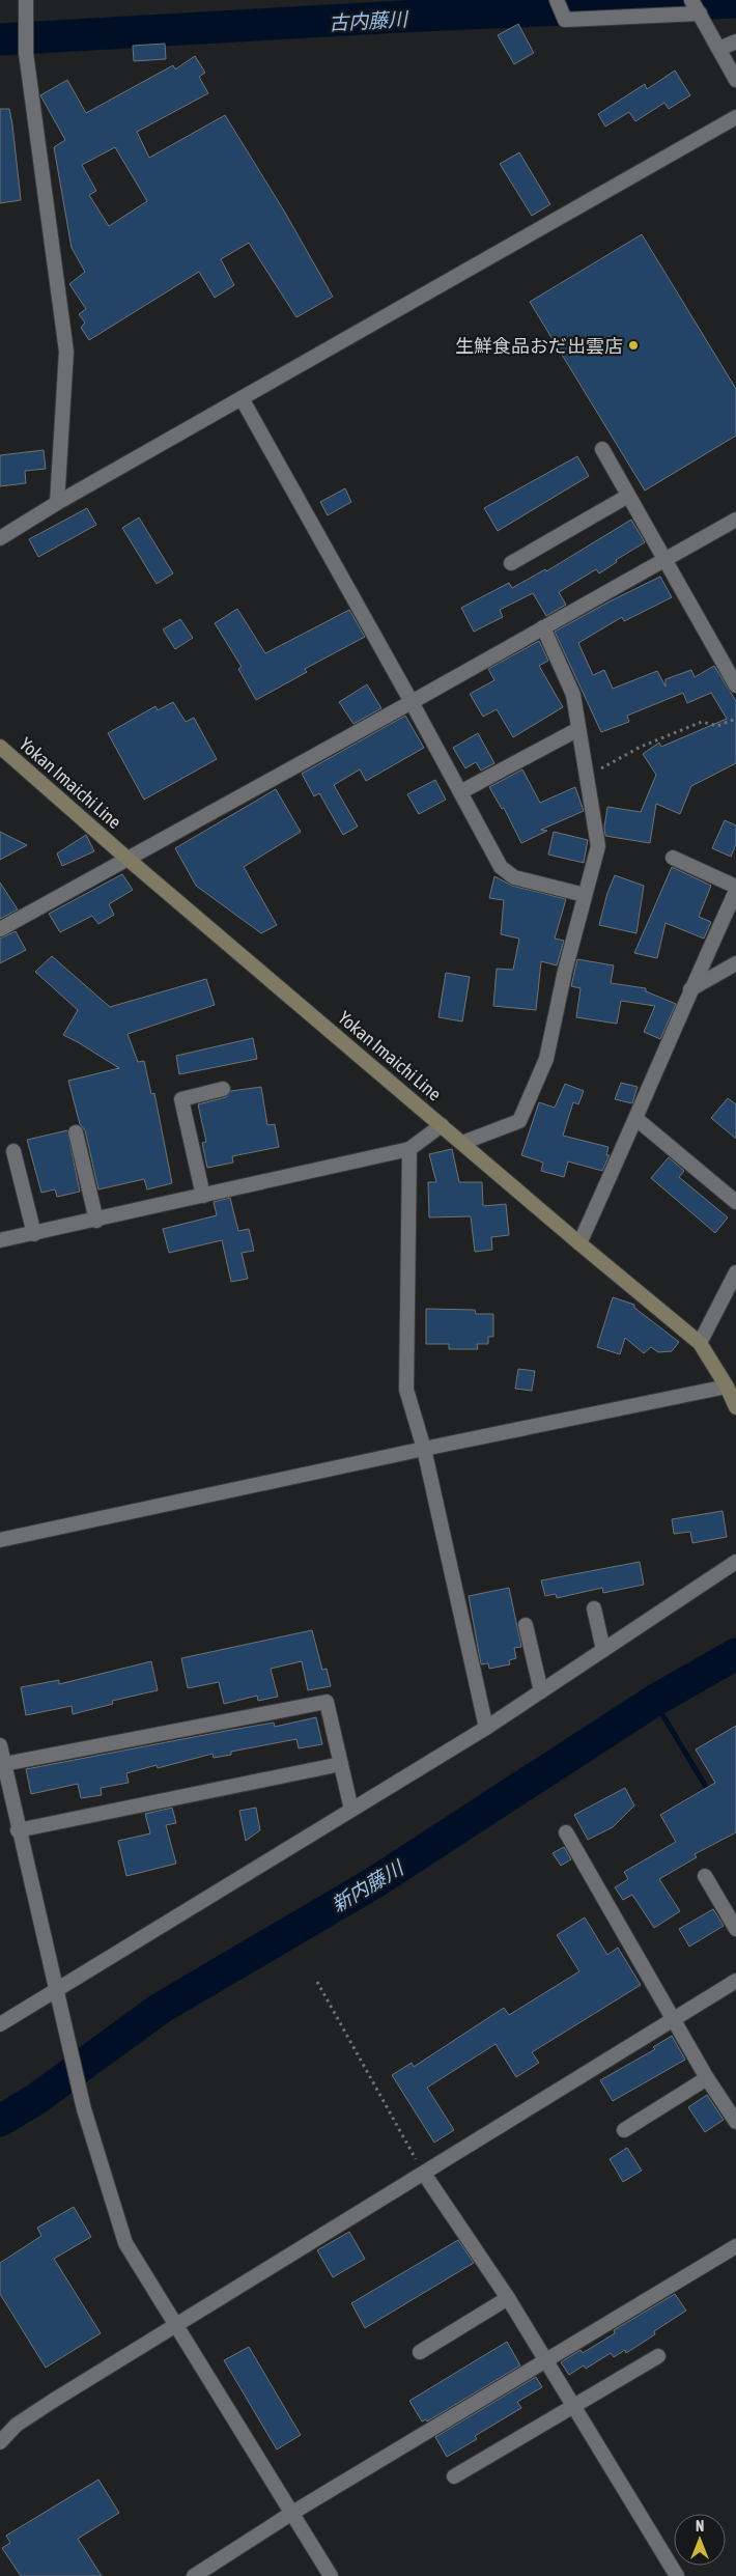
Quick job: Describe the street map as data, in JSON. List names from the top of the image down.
{
  "streets": {
    "main road": ["Yokan Imaichi Line"]
  },
  "water": ["古内藤川", "新内藤川"],
  "places": ["生鮮食品おだ出雲店"],
  "north": "top"
}
